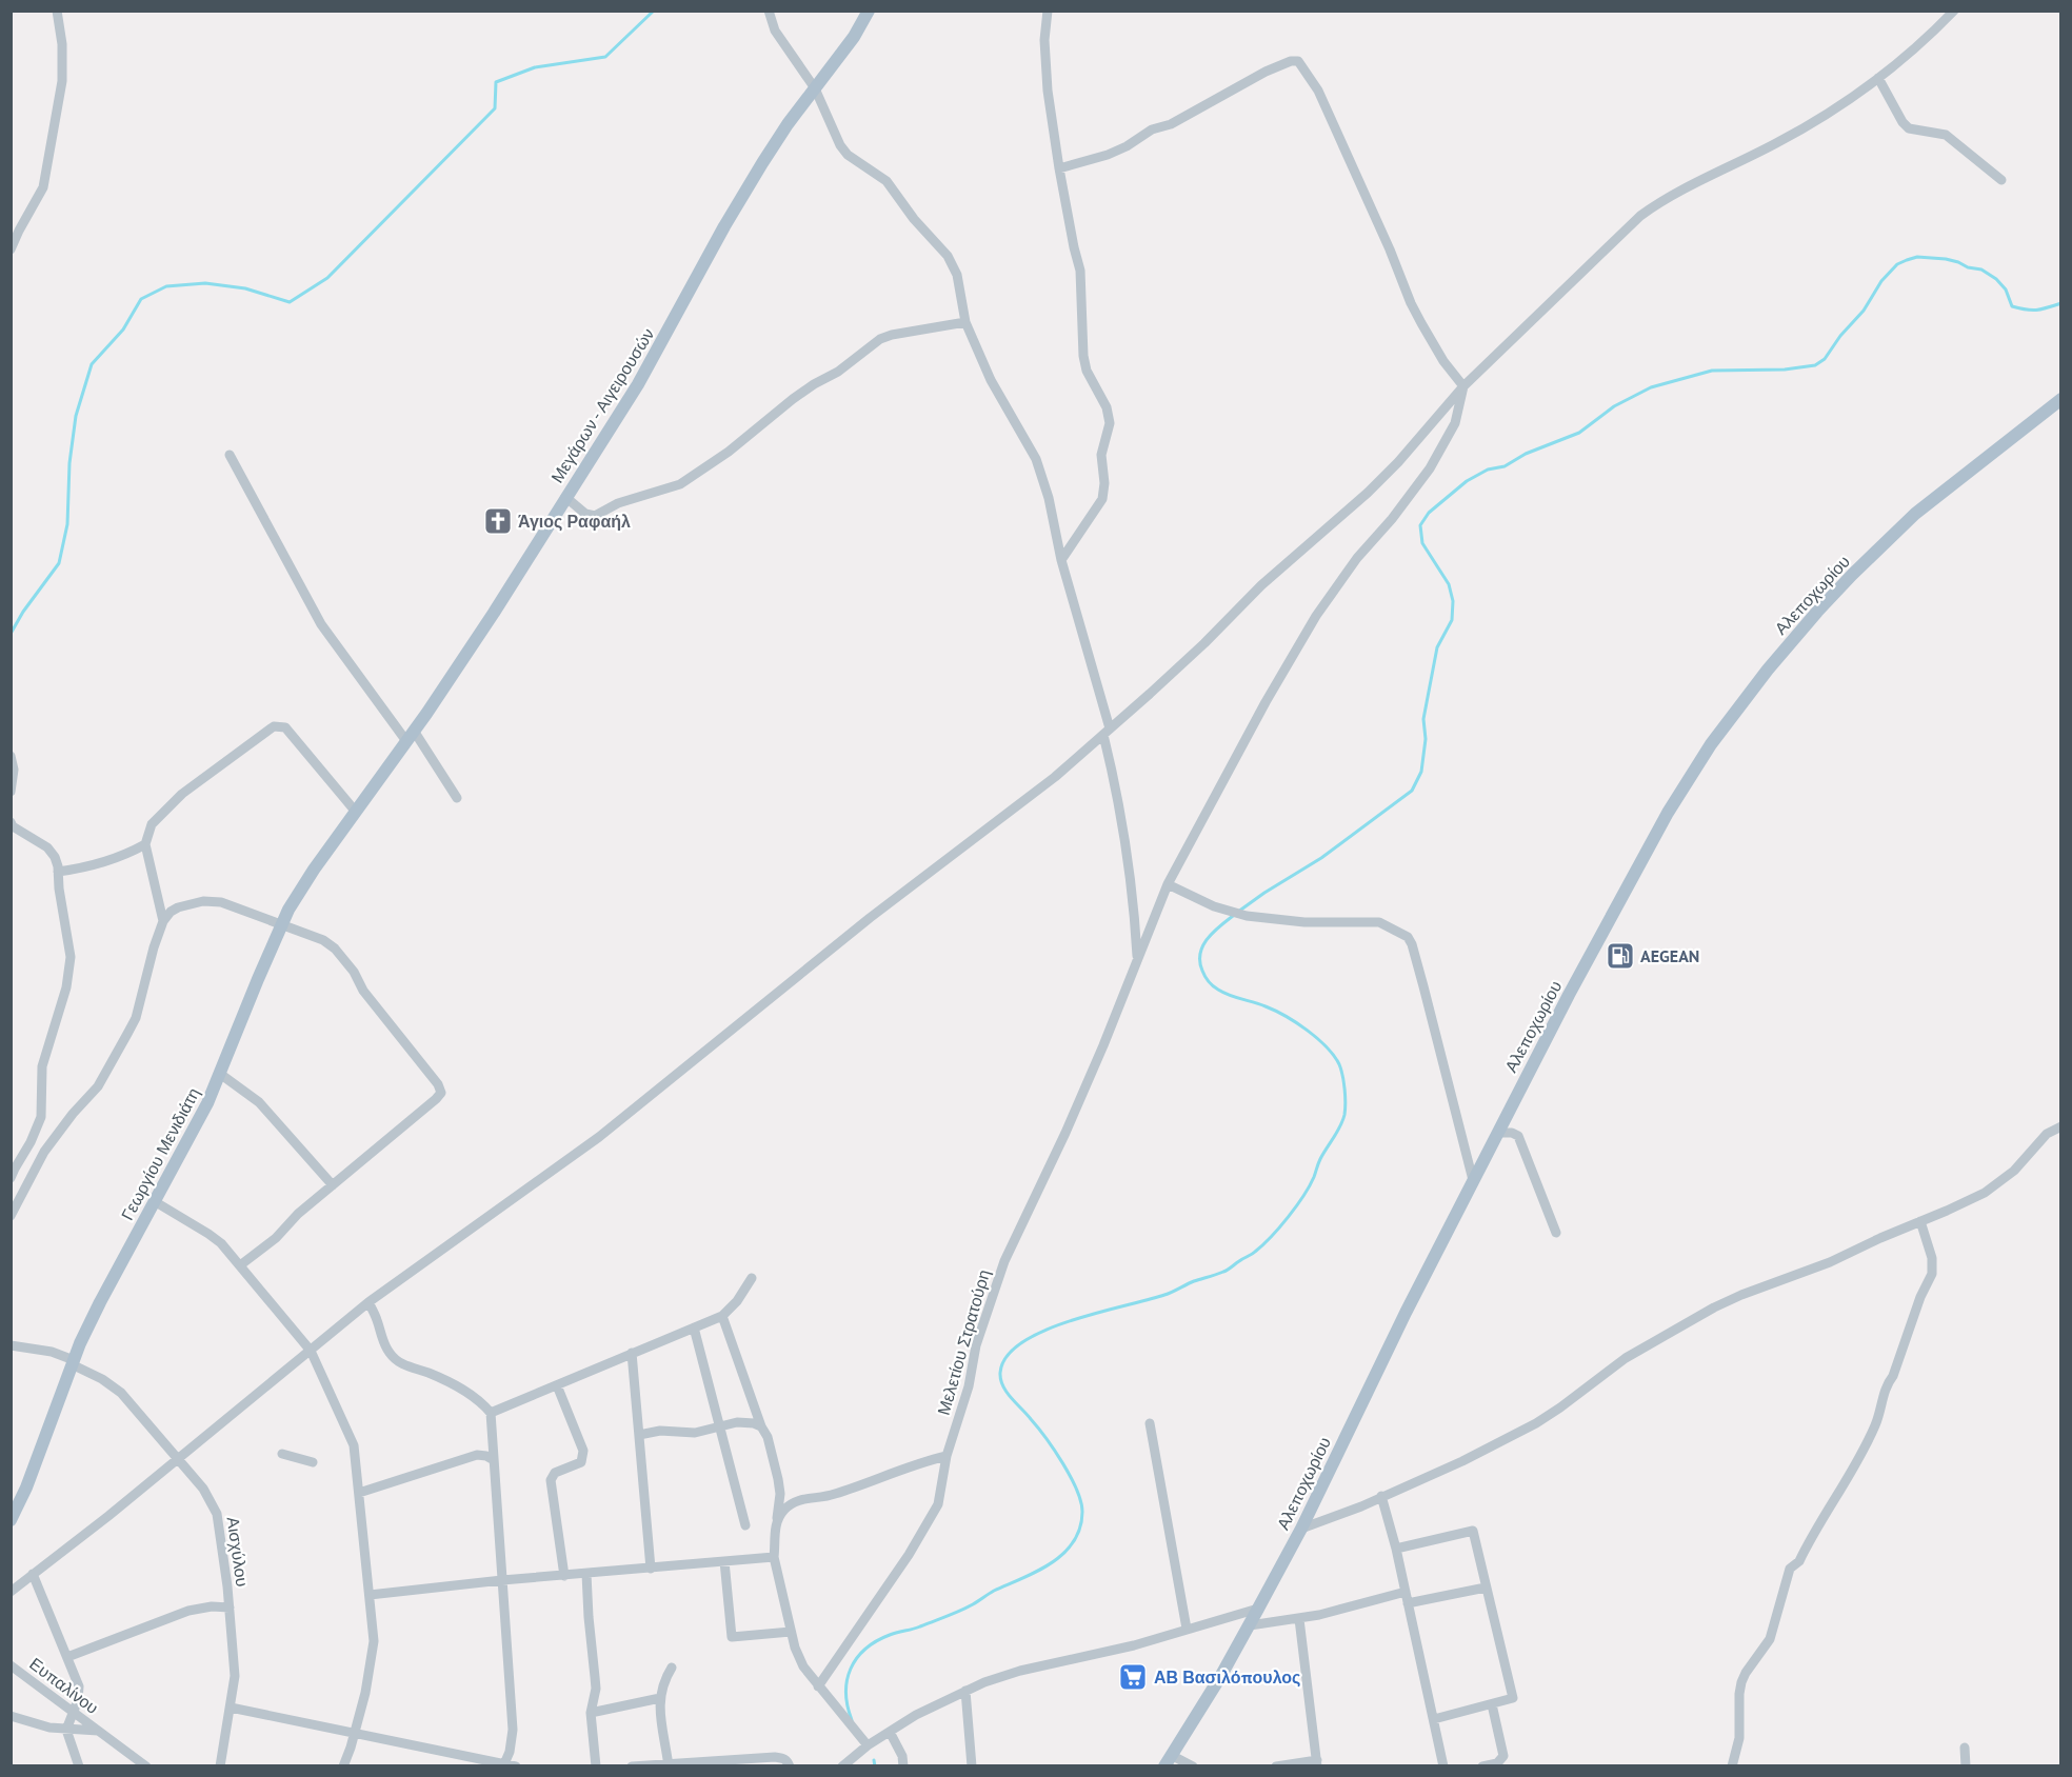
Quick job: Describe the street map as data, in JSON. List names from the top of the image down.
{
  "streets": {
    "main road": ["Μεγάρων - Αιγειρουσών", "Αλεποχωρίου", "Γεωργίου Μενιδιάτη"],
    "street": ["Μελετίου Στρατούρη", "Αισχύλου", "Ευπαλίνου"]
  },
  "crossings": [
    ["Μεγάρων - Αιγειρουσών", "Γεωργίου Μενιδιάτη"],
    ["Γεωργίου Μενιδιάτη", "Αισχύλου"]
  ],
  "places": {
    "church": ["Άγιος Ραφαήλ"],
    "fuel station": ["AEGEAN"],
    "supermarket": ["ΑΒ Βασιλόπουλος"]
  }
}
